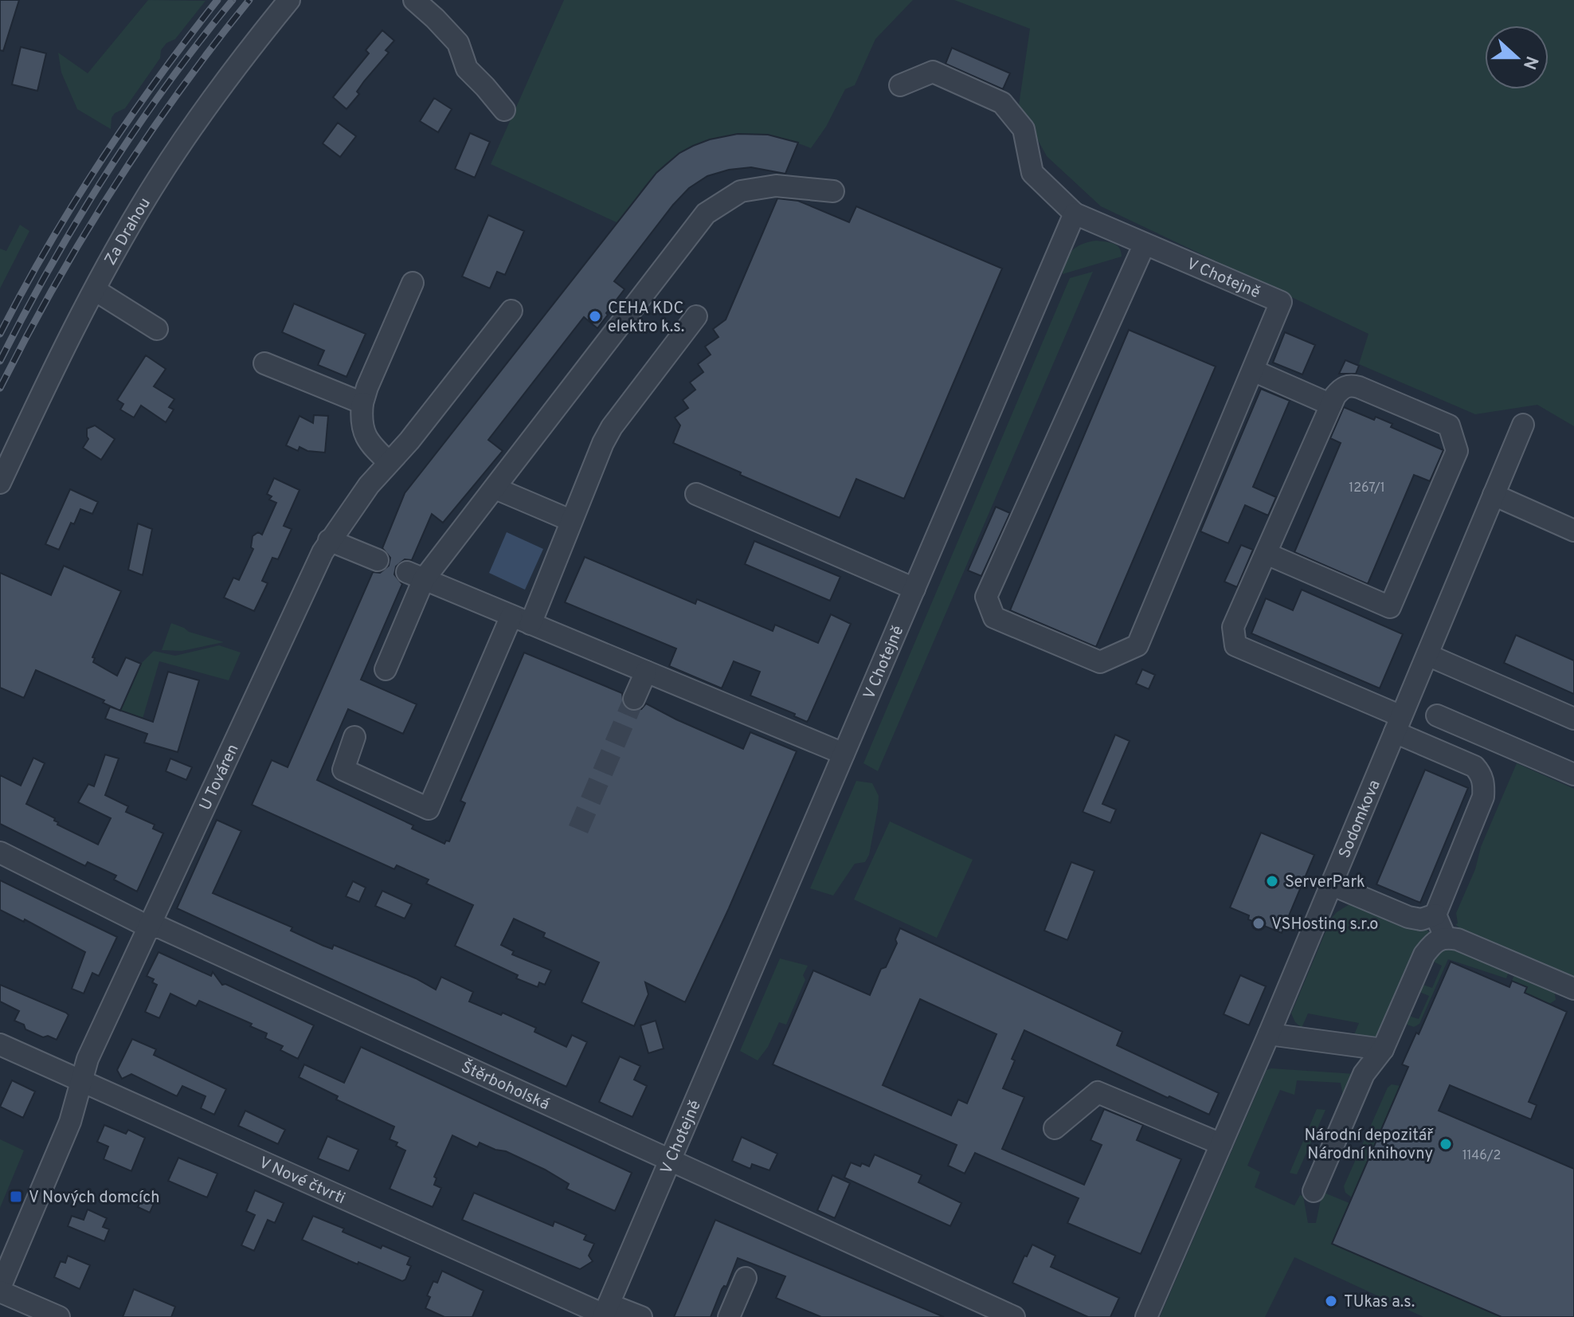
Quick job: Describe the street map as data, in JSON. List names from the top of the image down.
{
  "streets": {
    "street": [
      "Za Drahou",
      "V Chotejně",
      "U Továren",
      "Sodomkova",
      "Štěrboholská",
      "V Nové čtvrti"
    ]
  },
  "crossings": [
    ["V Chotejně", "Štěrboholská"],
    ["V Chotejně", "V Nové čtvrti"],
    ["U Továren", "Štěrboholská"],
    ["U Továren", "V Nové čtvrti"]
  ],
  "places": {
    "other": [
      "CEHA KDC elektro k.s.",
      "ServerPark",
      "VSHosting s.r.o",
      "Národní depozitář Národní knihovny",
      "TUkas a.s."
    ],
    "transit": ["V Nových domcích"]
  },
  "house_numbers": ["1267/1", "1146/2"],
  "north": "right"
}
